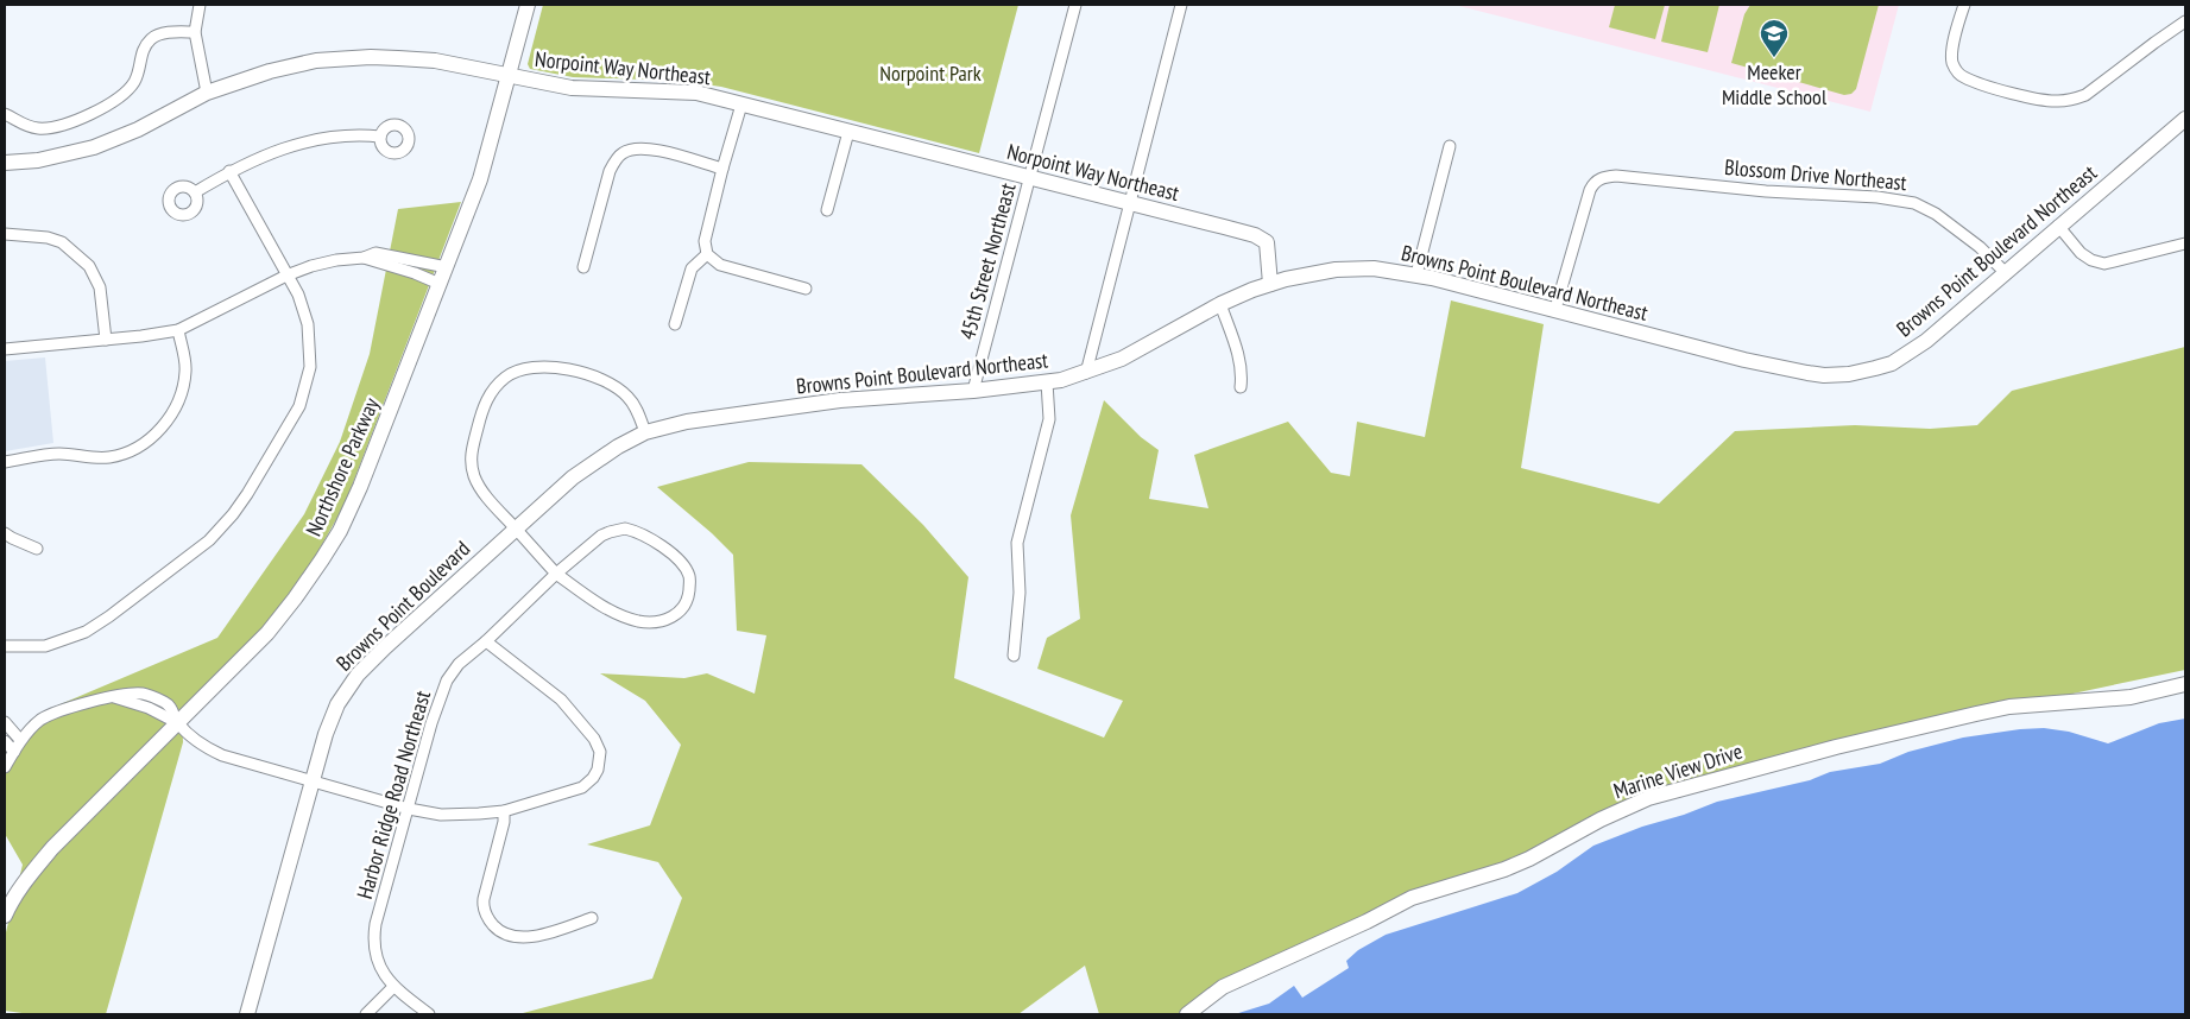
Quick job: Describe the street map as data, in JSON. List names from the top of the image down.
{
  "streets": {
    "street": [
      "Norpoint Way Northeast",
      "Blossom Drive Northeast",
      "Browns Point Boulevard Northeast",
      "45th Street Northeast",
      "Northshore Parkway",
      "Browns Point Boulevard",
      "Marine View Drive",
      "Harbor Ridge Road Northeast"
    ]
  },
  "crossings": [
    ["Norpoint Way Northeast", "Browns Point Boulevard Northeast"],
    ["Norpoint Way Northeast", "45th Street Northeast"],
    ["Norpoint Way Northeast", "Northshore Parkway"],
    ["Blossom Drive Northeast", "Browns Point Boulevard Northeast"],
    ["Browns Point Boulevard Northeast", "45th Street Northeast"],
    ["Browns Point Boulevard Northeast", "Browns Point Boulevard"]
  ],
  "parks": ["Norpoint Park"],
  "places": {
    "school or university": ["Meeker Middle School"]
  }
}
